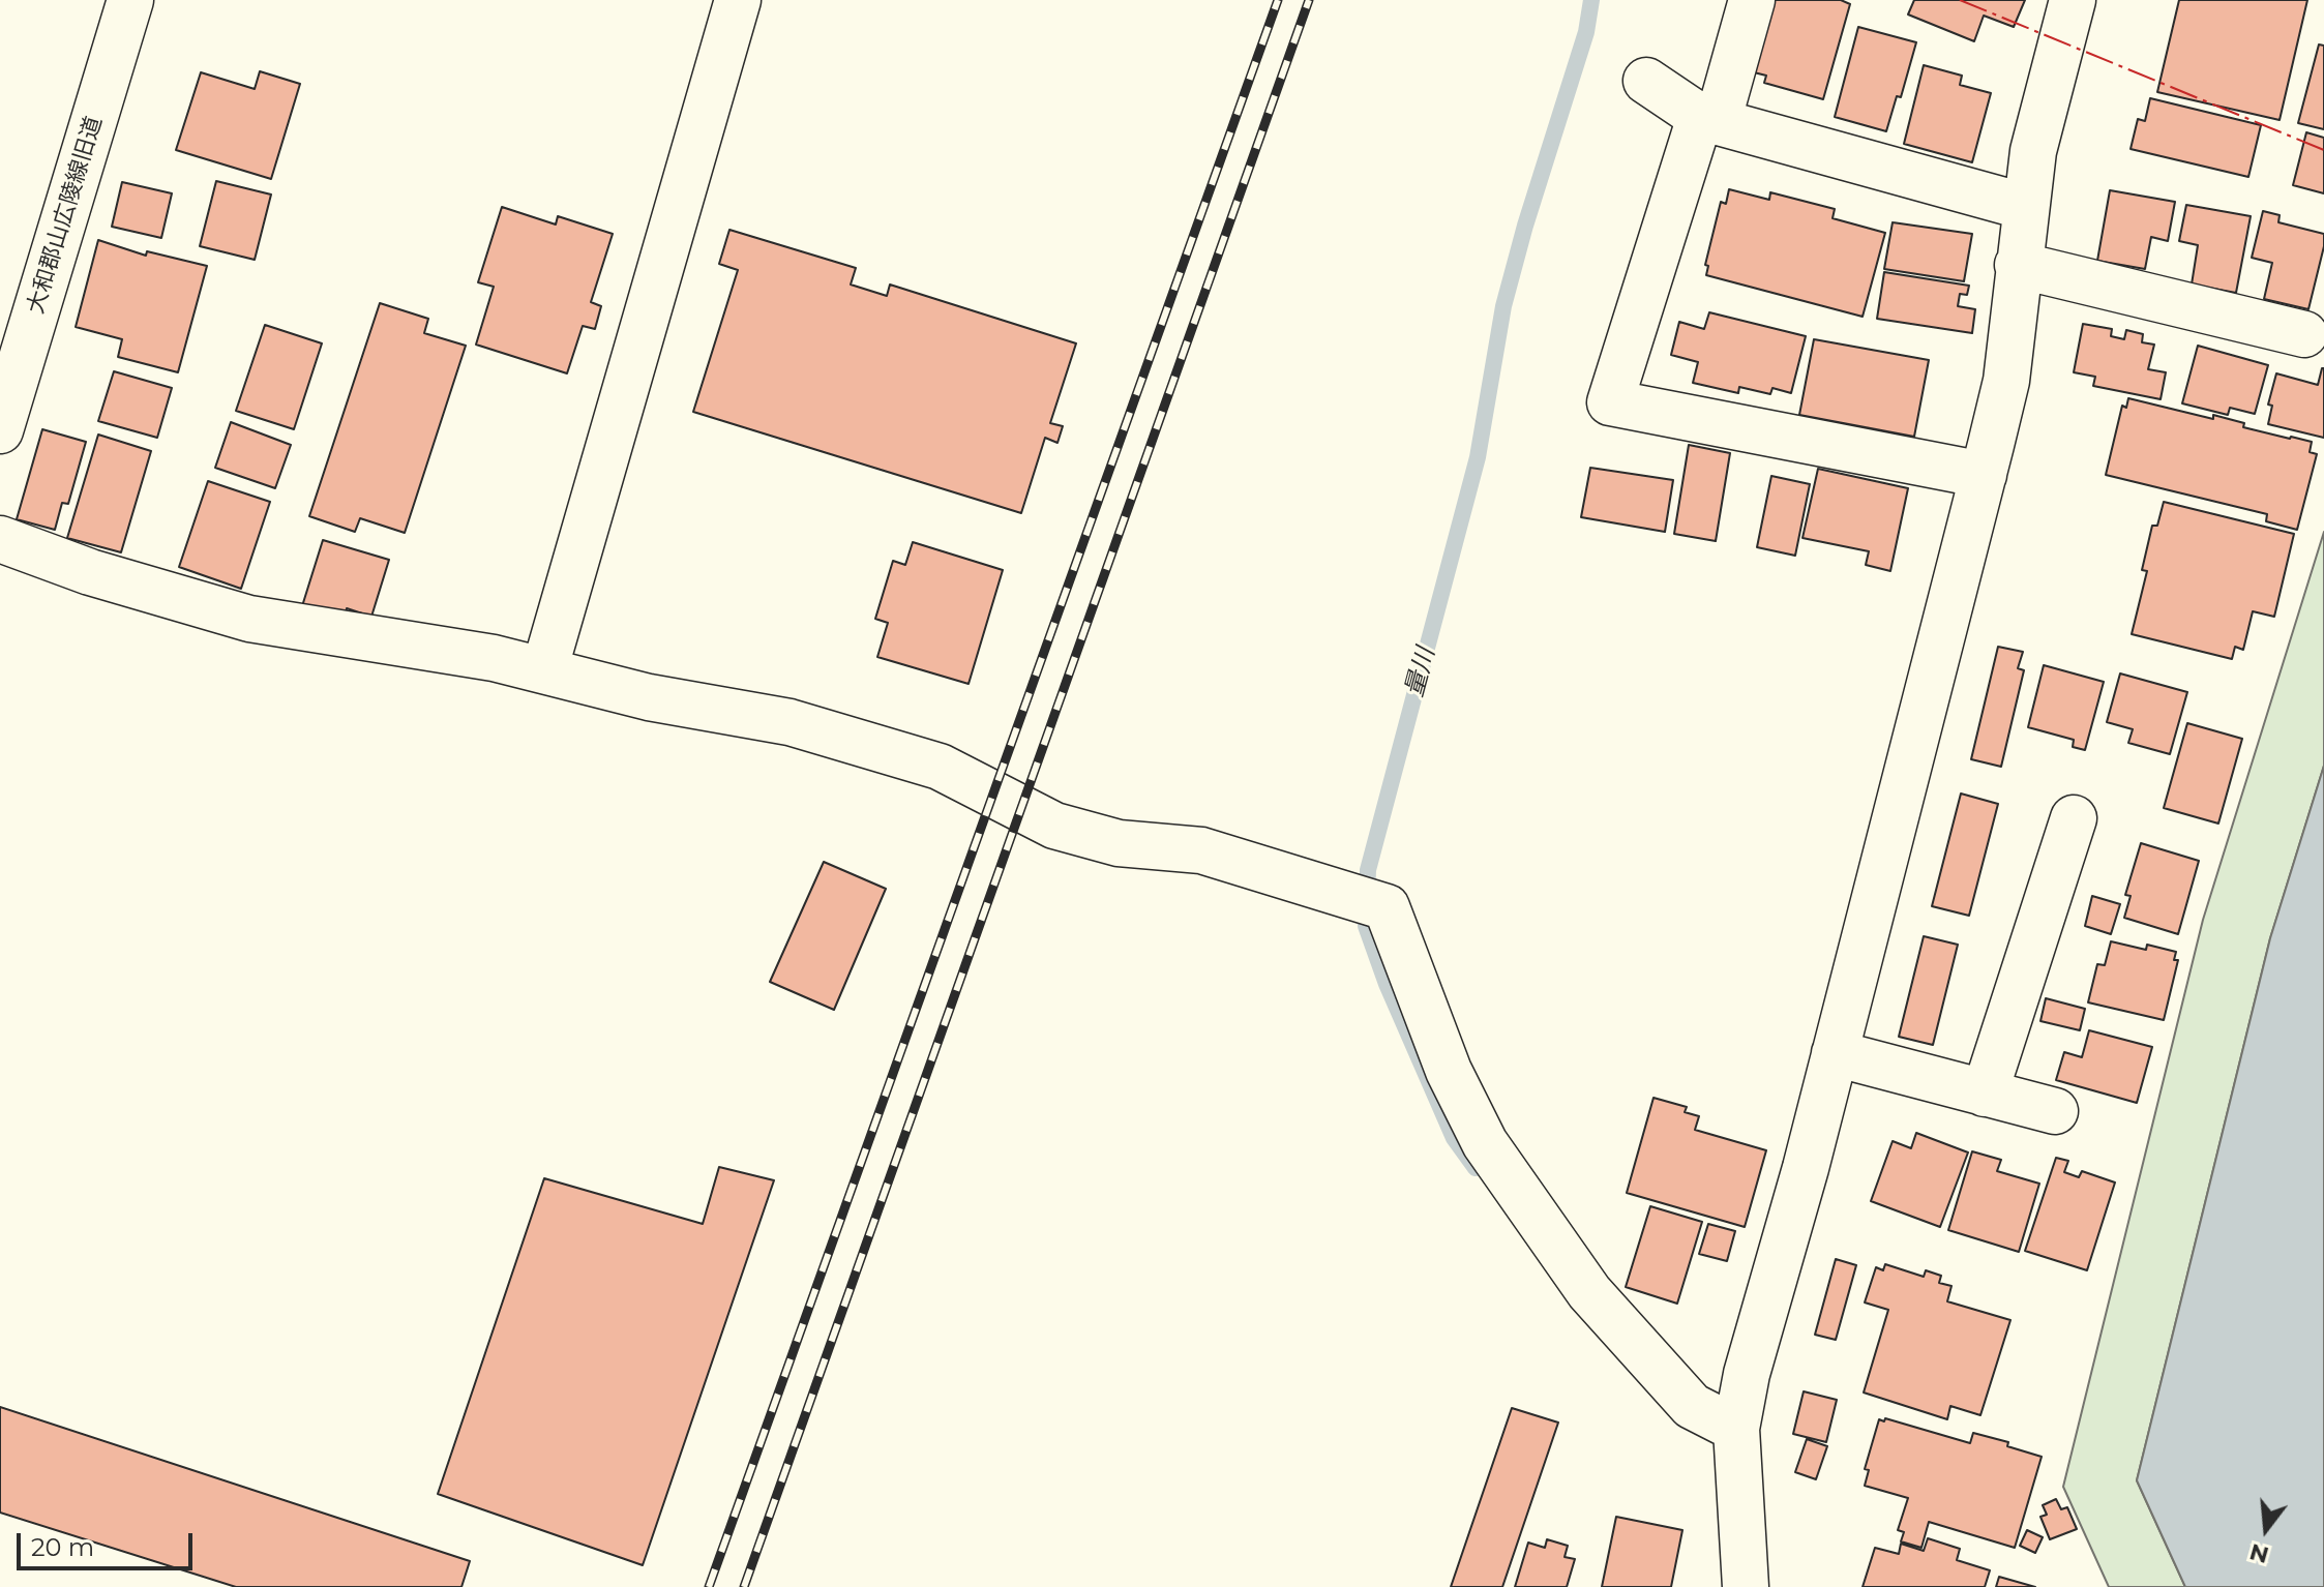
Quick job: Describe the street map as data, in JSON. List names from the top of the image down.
{
  "streets": {
    "street": ["大和郡山広陵線旧道"]
  },
  "water": ["量川"],
  "scale_bar": "20 m",
  "north": "bottom"
}
